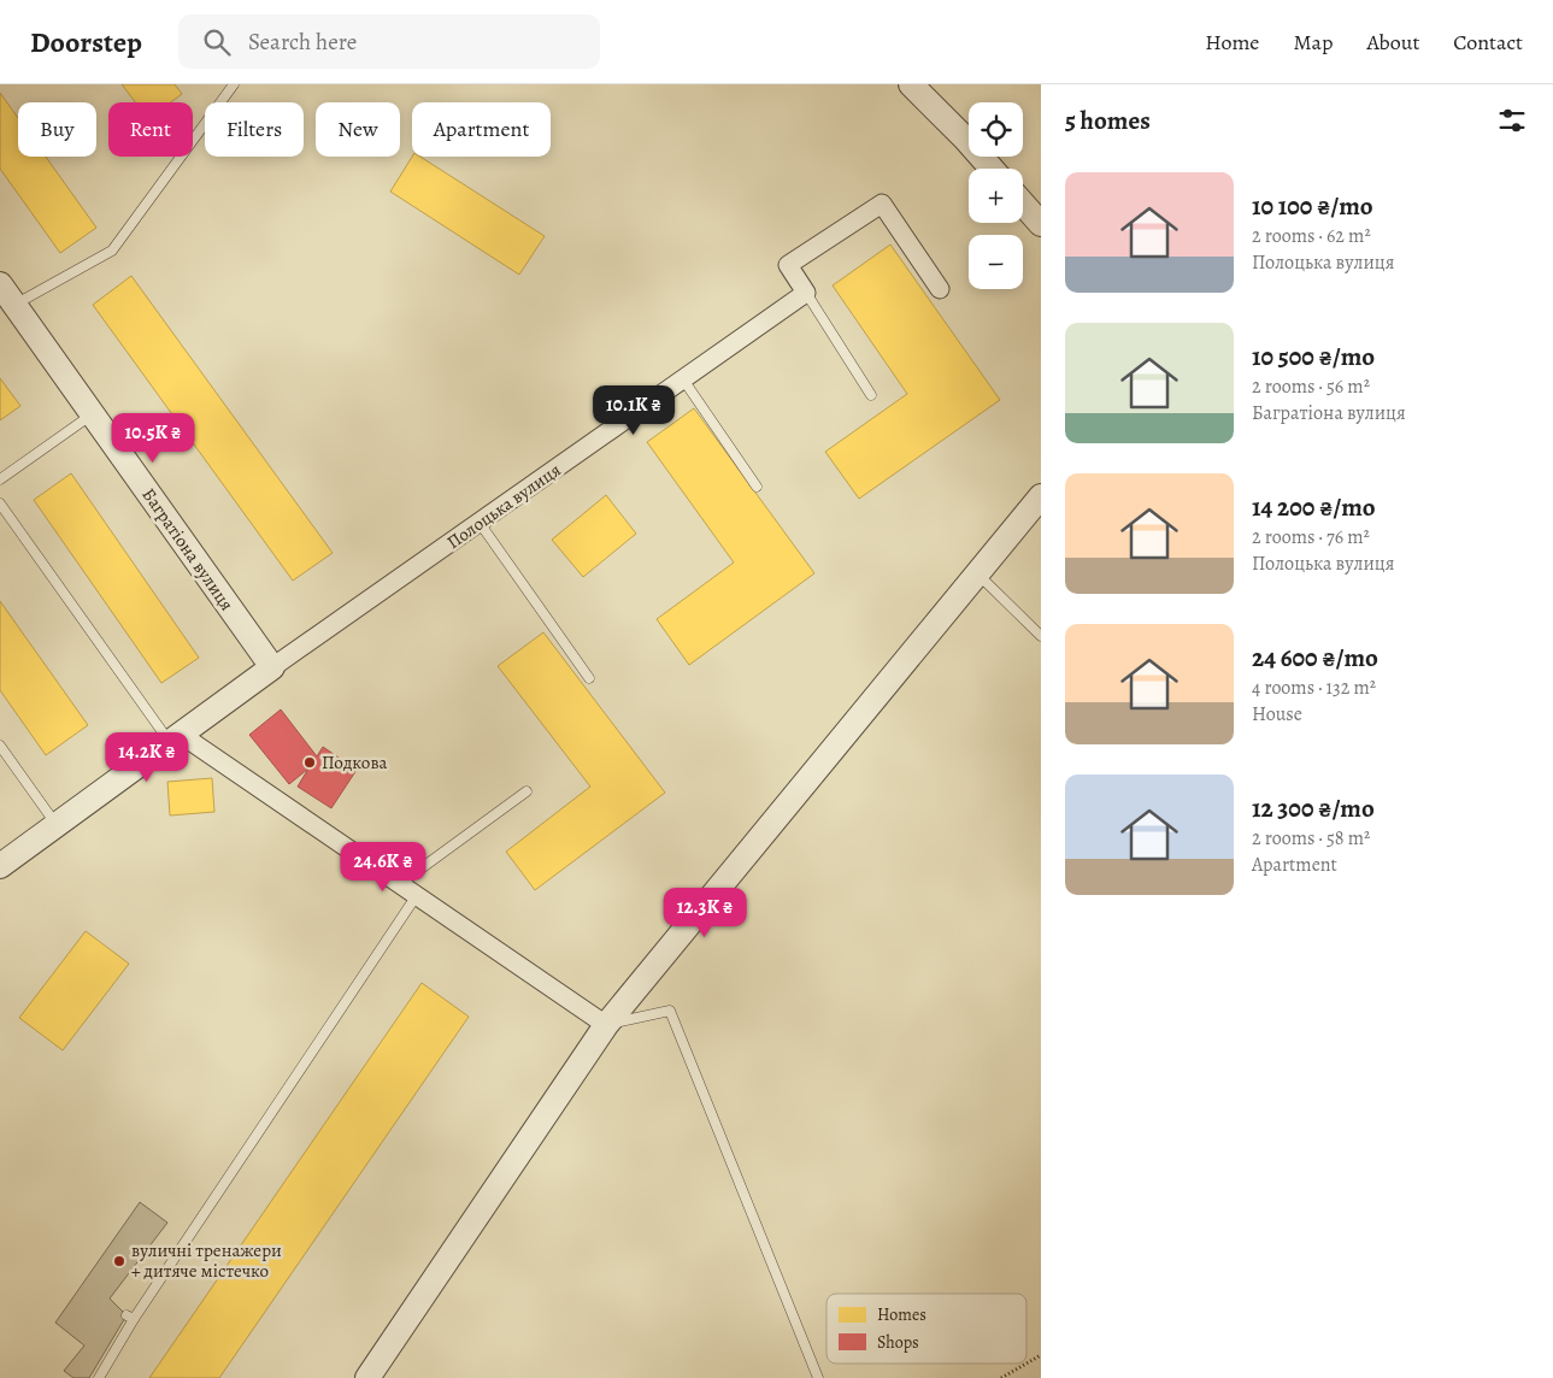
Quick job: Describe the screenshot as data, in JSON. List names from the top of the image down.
{
  "streets": {
    "street": ["Полоцька вулиця", "Багратіона вулиця"]
  },
  "crossings": [
    ["Полоцька вулиця", "Багратіона вулиця"]
  ],
  "places": ["Подкова", "вуличні тренажери + дитяче містечко"],
  "legend": ["Homes", "Shops"],
  "page": {
    "header": "Doorstep",
    "search": "Search here",
    "nav": [
      "Home",
      "Map",
      "About",
      "Contact"
    ],
    "heading": "5 homes",
    "map_buttons": ["+", "−"],
    "chip": [
      "Buy",
      "Rent",
      "Filters",
      "New",
      "Apartment"
    ],
    "list": [
      {
        "name": "10 100 ₴/mo",
        "note": "2 rooms · 62 m² · Полоцька вулиця"
      },
      {
        "name": "10 500 ₴/mo",
        "note": "2 rooms · 56 m² · Багратіона вулиця"
      },
      {
        "name": "14 200 ₴/mo",
        "note": "2 rooms · 76 m² · Полоцька вулиця"
      },
      {
        "name": "24 600 ₴/mo",
        "note": "4 rooms · 132 m² · House"
      },
      {
        "name": "12 300 ₴/mo",
        "note": "2 rooms · 58 m² · Apartment"
      }
    ],
    "price": [
      "10.1K ₴",
      "10.5K ₴",
      "14.2K ₴",
      "24.6K ₴",
      "12.3K ₴"
    ]
  }
}
